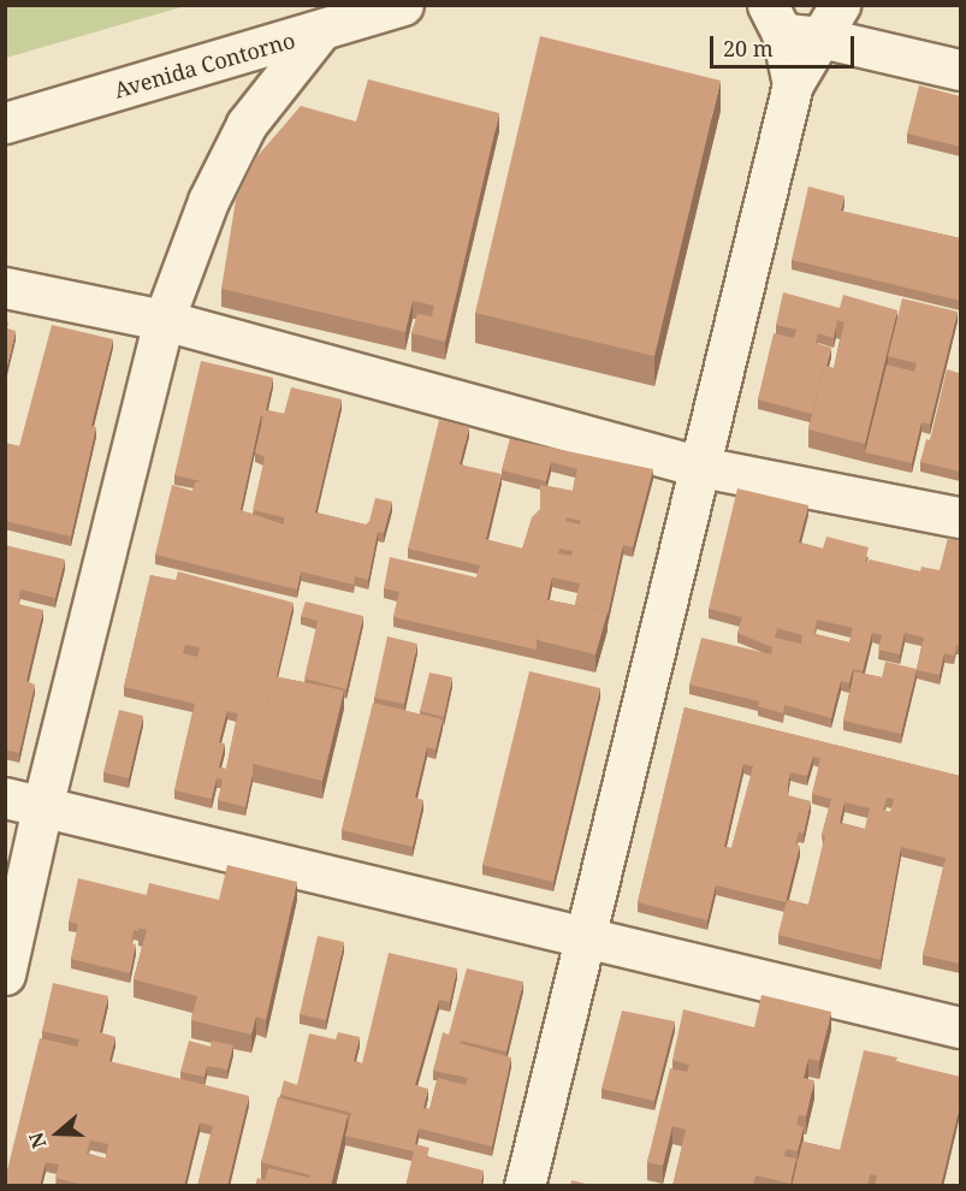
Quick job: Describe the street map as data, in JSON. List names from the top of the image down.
{
  "streets": {
    "street": ["Avenida Contorno"]
  },
  "scale_bar": "20 m",
  "north": "left"
}
